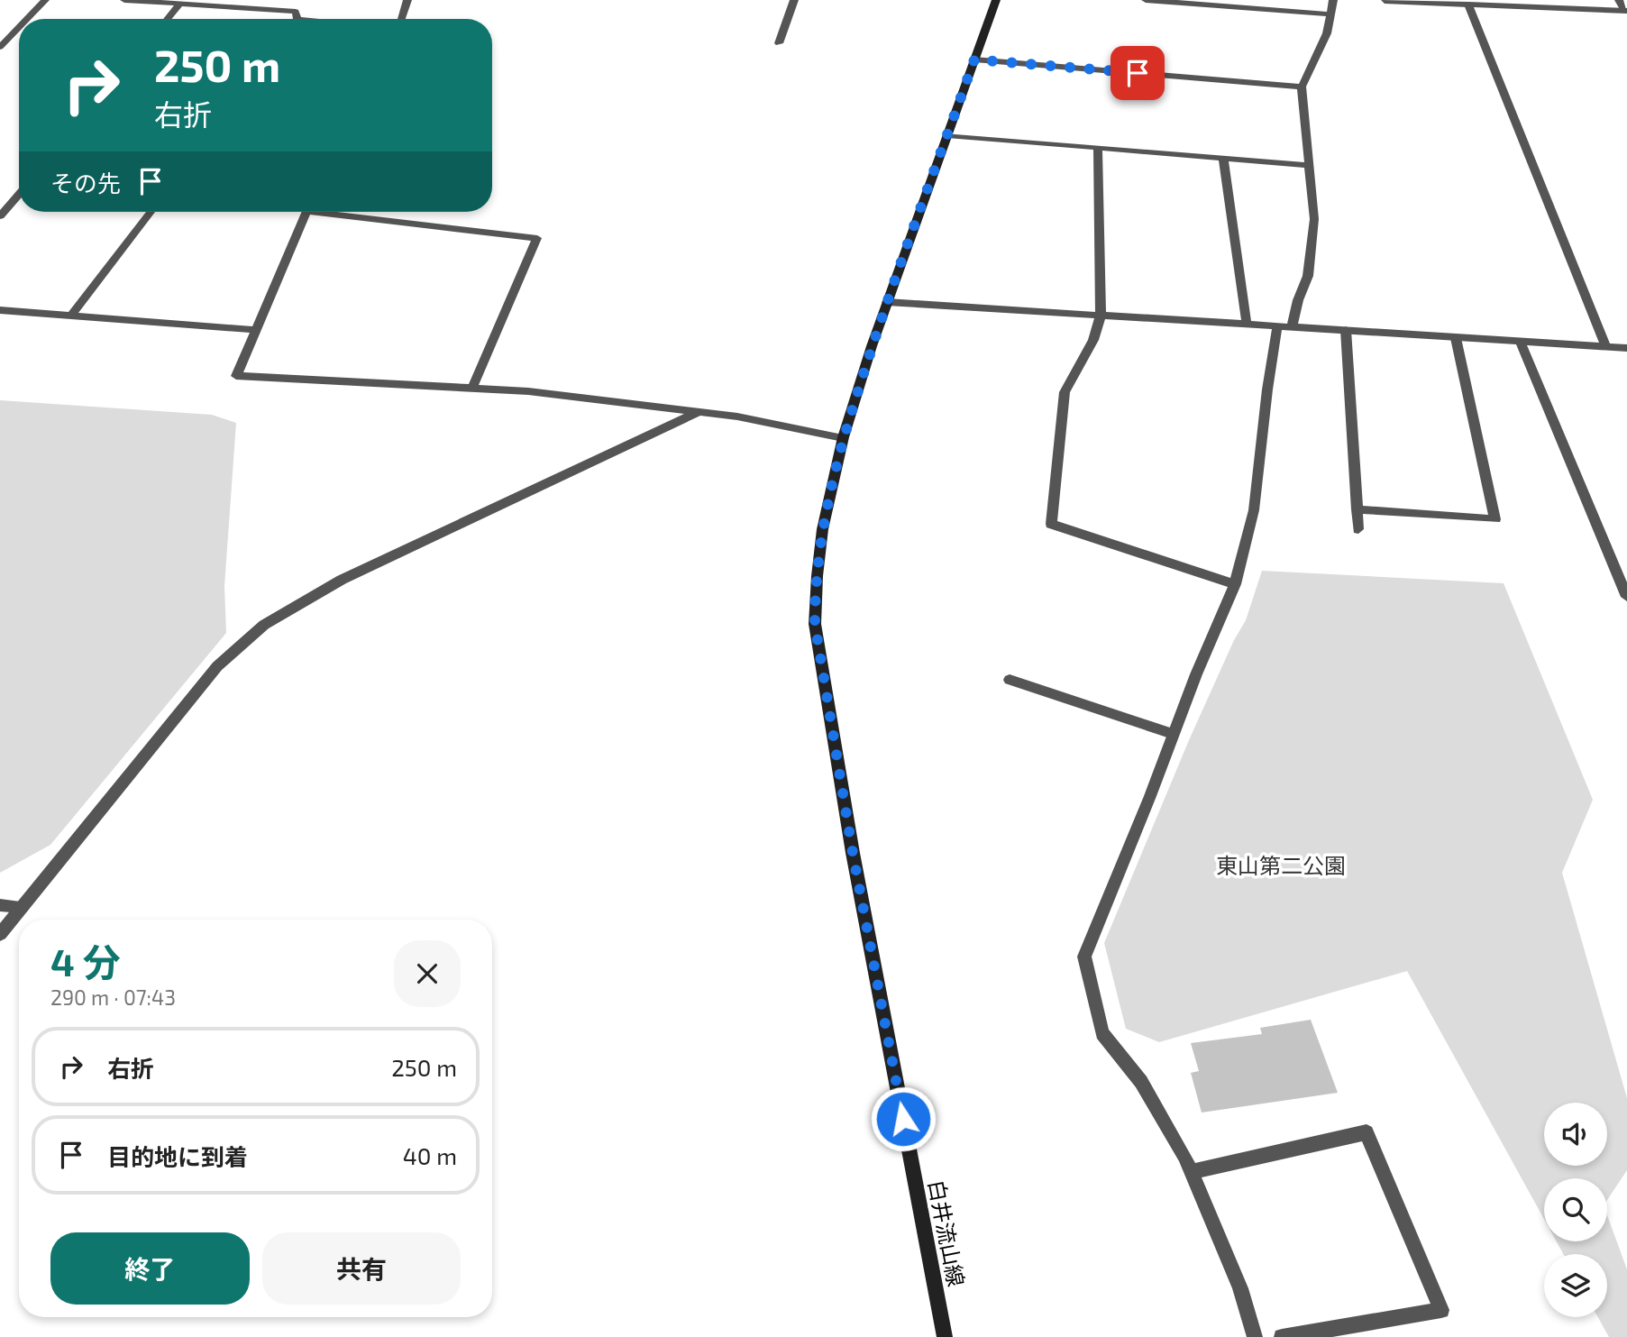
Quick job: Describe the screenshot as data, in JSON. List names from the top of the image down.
{
  "streets": {
    "main road": ["白井流山線"]
  },
  "parks": ["東山第二公園"],
  "page": {
    "turn": ["250 m", "右折"],
    "then": "その先",
    "heading": ["4 分", "290 m · 07:43"],
    "list": [
      {
        "name": "右折",
        "value": "250 m"
      },
      {
        "name": "目的地に到着",
        "value": "40 m"
      }
    ],
    "buttons": ["終了", "共有"]
  }
}
